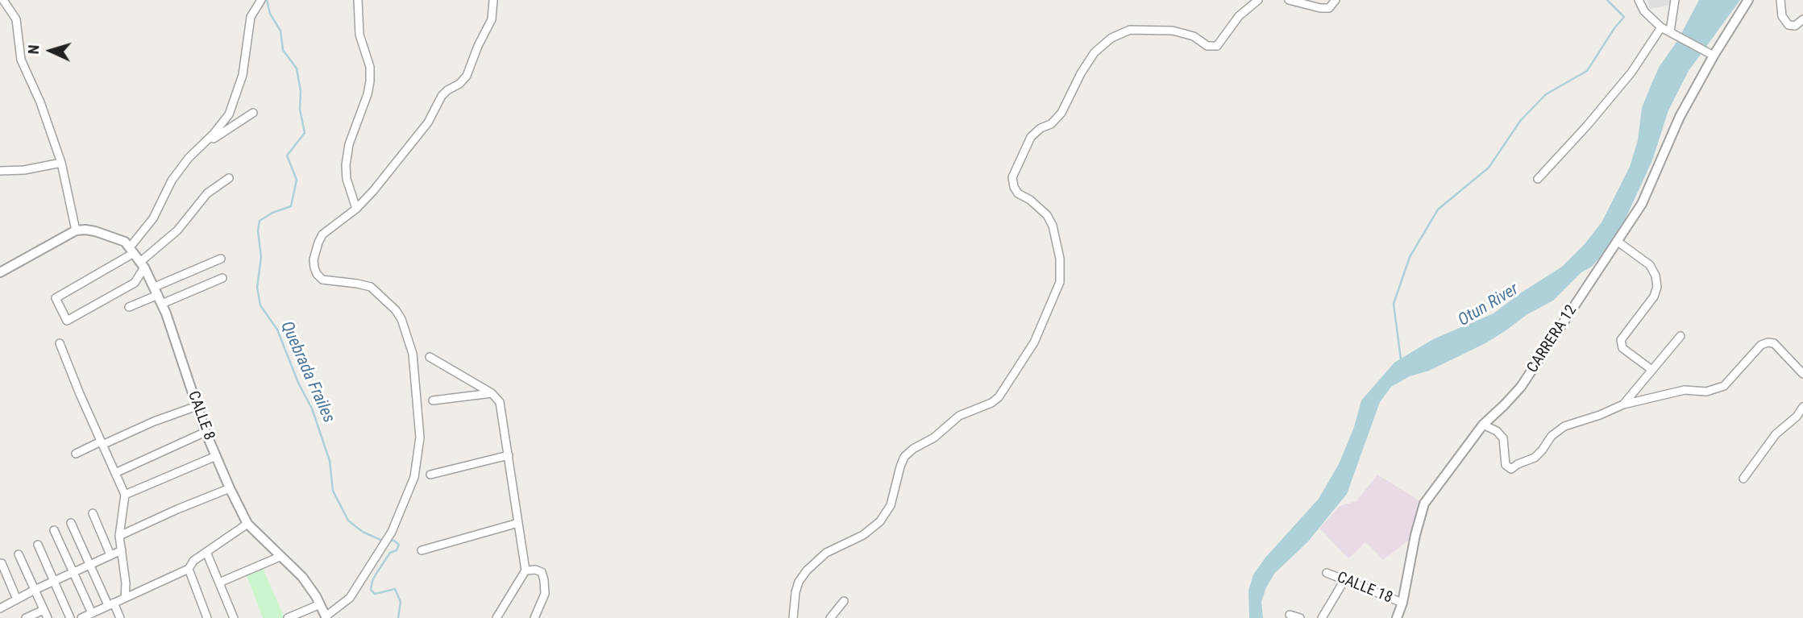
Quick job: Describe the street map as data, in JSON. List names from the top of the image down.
{
  "streets": {
    "street": ["CARRERA 12", "CALLE 8", "CALLE 18"]
  },
  "crossings": [
    ["CARRERA 12", "CALLE 18"]
  ],
  "water": ["Otun River", "Quebrada Frailes"],
  "north": "left"
}
